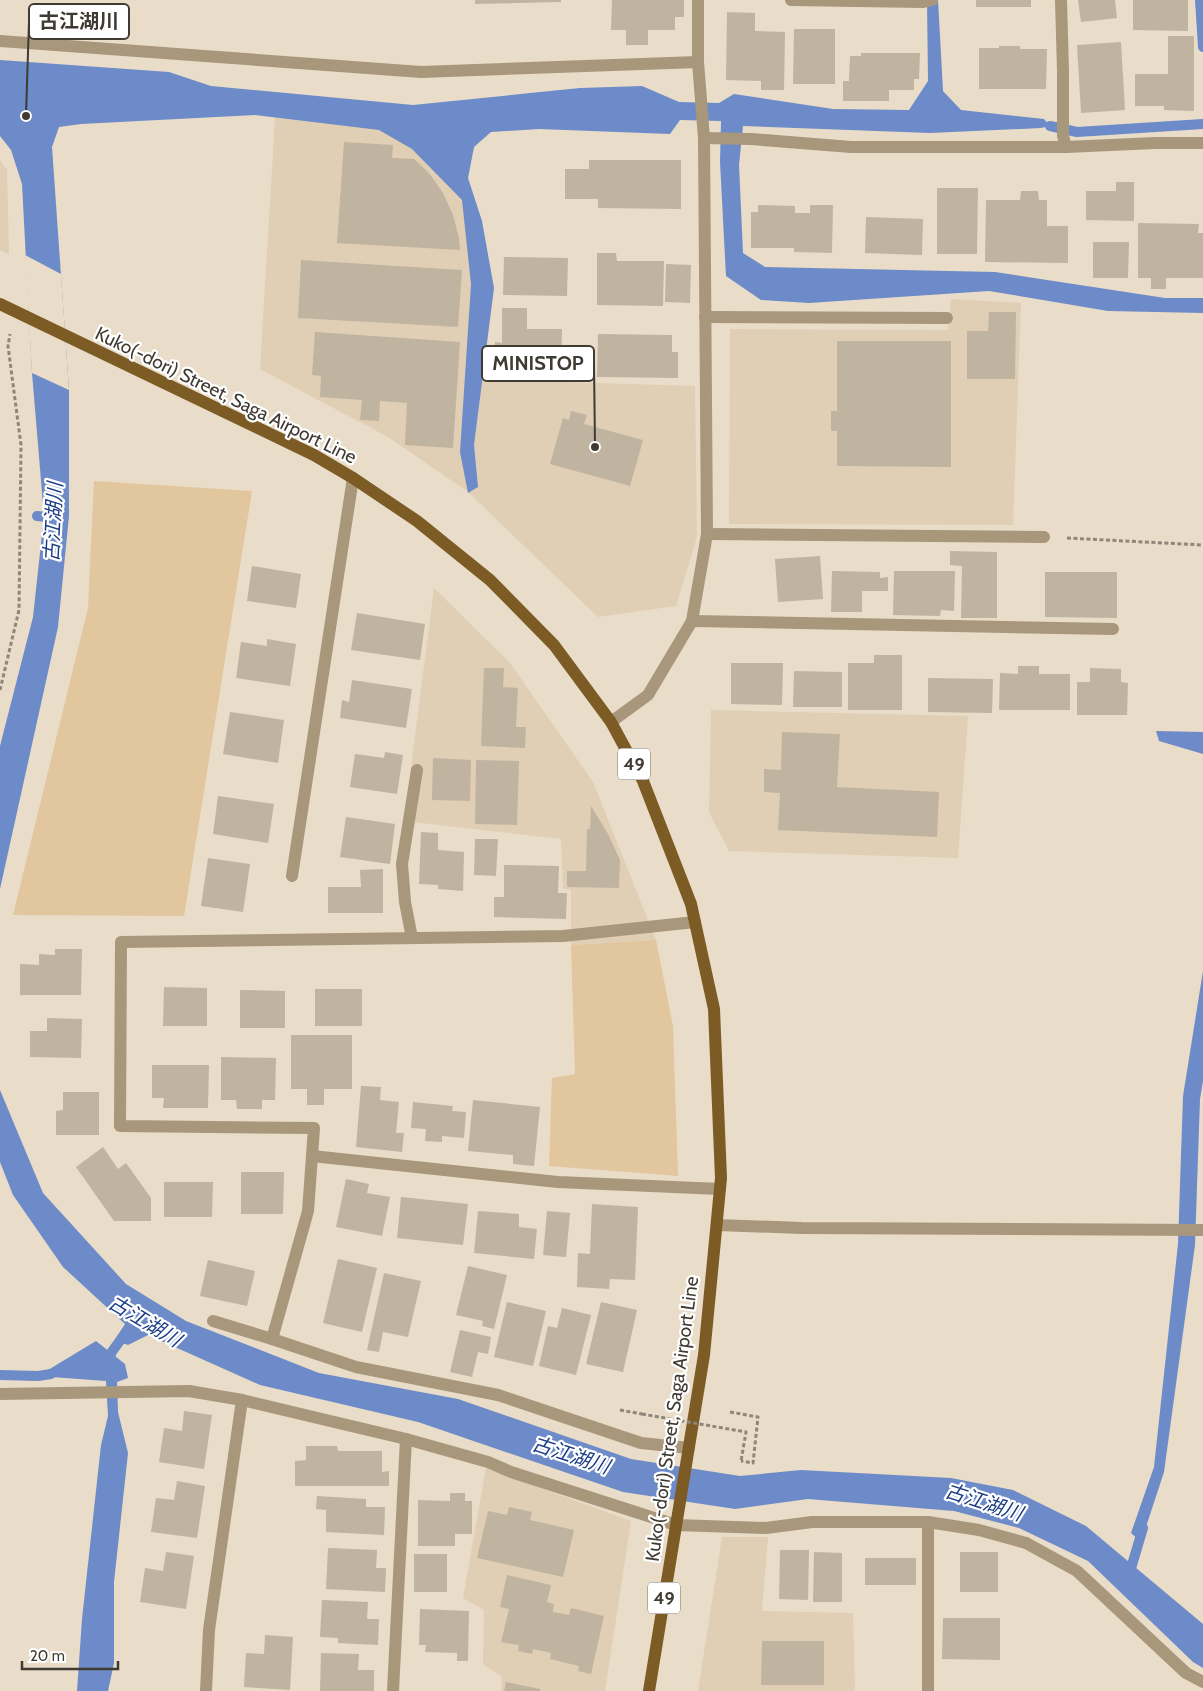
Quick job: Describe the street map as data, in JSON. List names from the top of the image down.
{
  "streets": {
    "main road": ["Kuko(-dori) Street, Saga Airport Line", "49"]
  },
  "water": ["古江湖川"],
  "places": ["古江湖川", "MINISTOP"],
  "scale_bar": "20 m"
}
